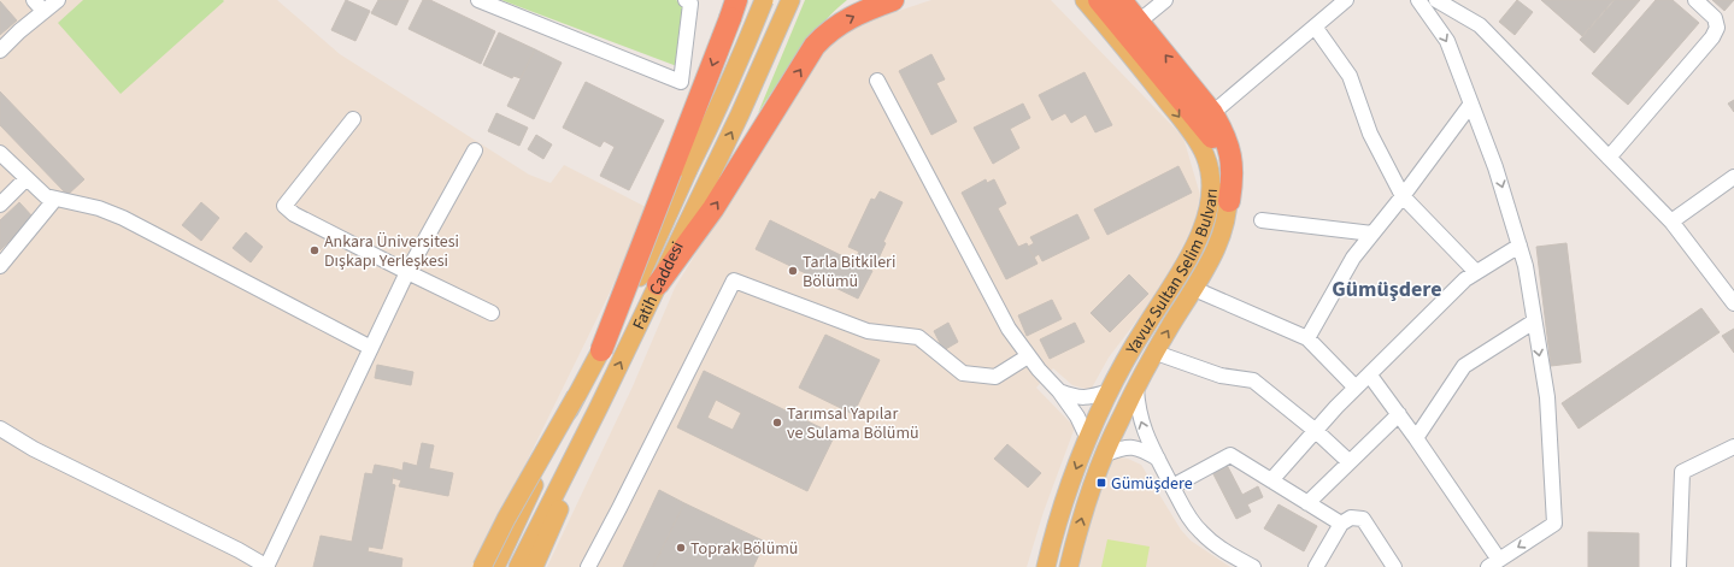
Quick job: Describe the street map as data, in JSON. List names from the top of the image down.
{
  "streets": {
    "main road": ["Yavuz Sultan Selim Bulvarı", "Fatih Caddesi"]
  },
  "districts": ["Gümüşdere"],
  "places": {
    "other": [
      "Ankara Üniversitesi Dışkapı Yerleşkesi",
      "Tarla Bitkileri Bölümü",
      "Tarımsal Yapılar ve Sulama Bölümü",
      "Toprak Bölümü"
    ],
    "transit": ["Gümüşdere"]
  }
}
